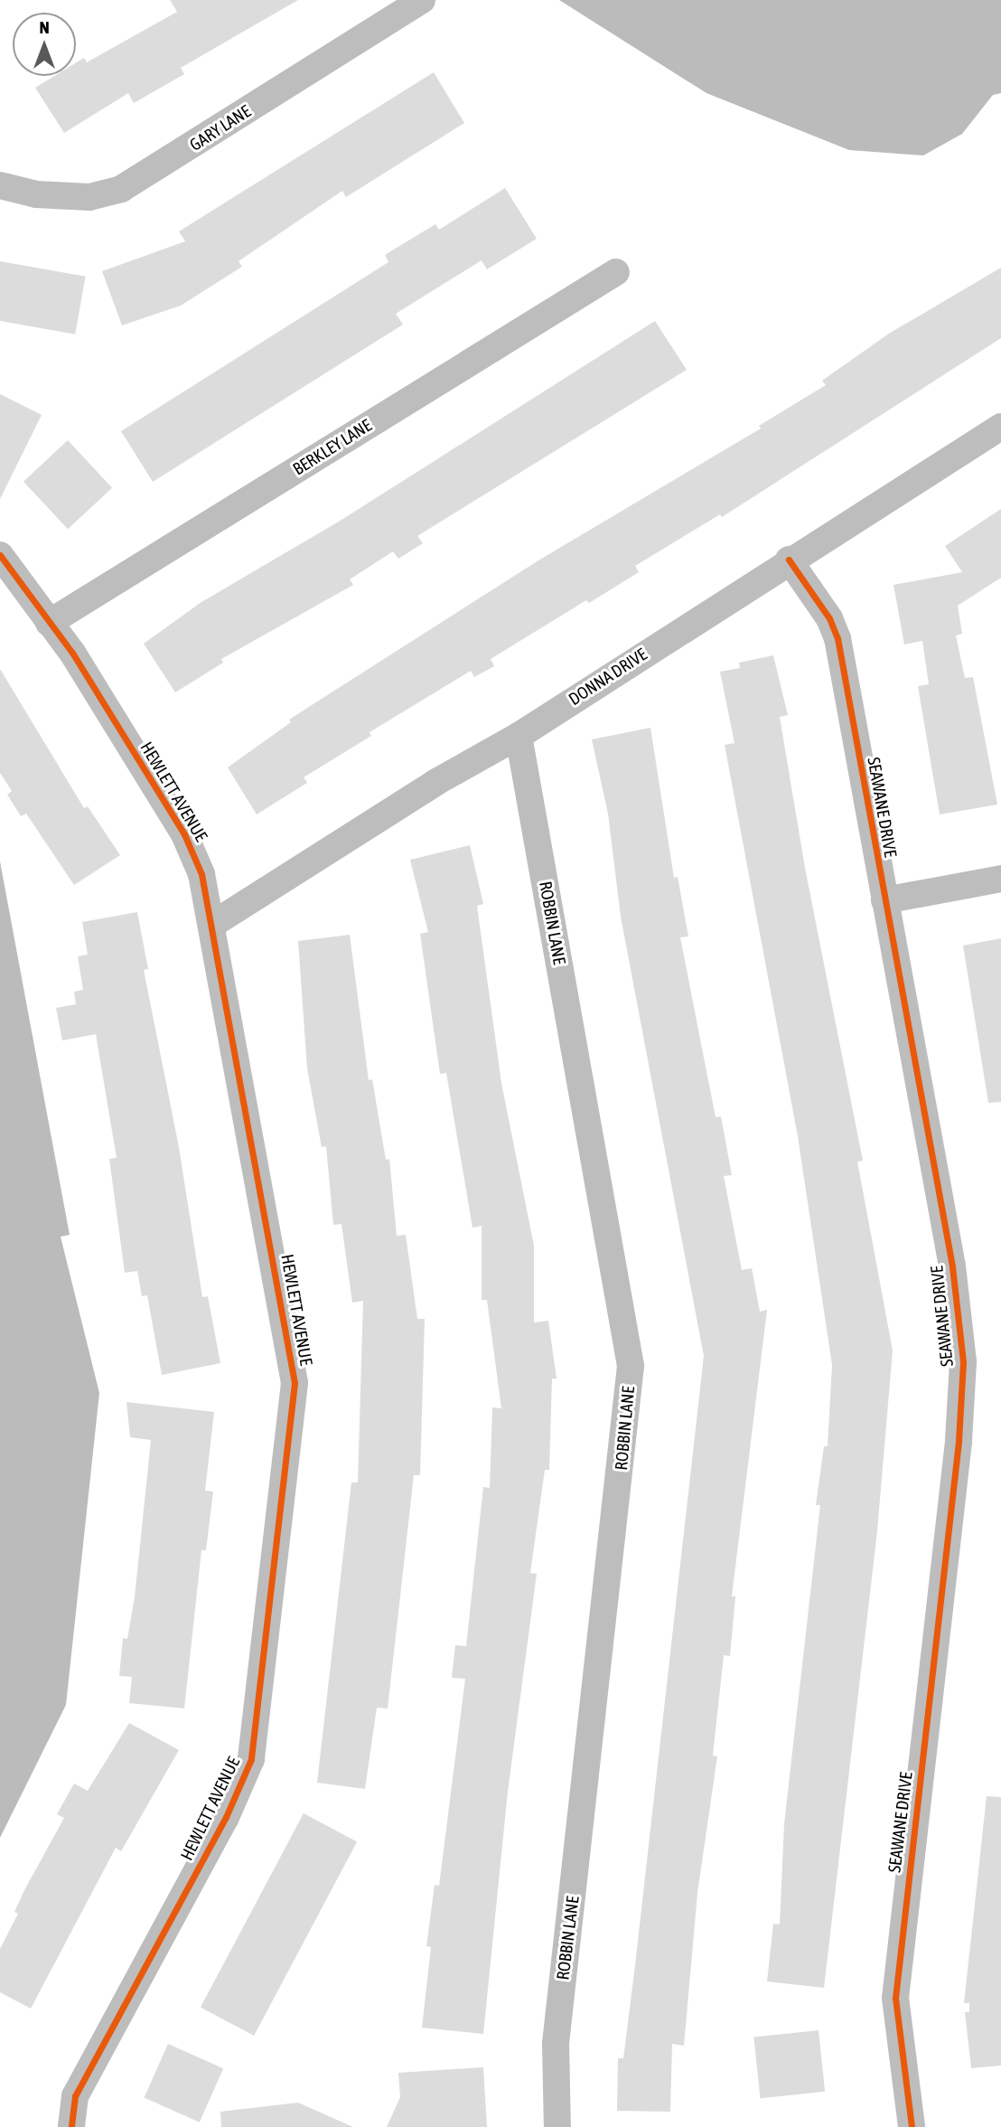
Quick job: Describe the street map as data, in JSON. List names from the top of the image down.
{
  "streets": {
    "street": [
      "GARY LANE",
      "BERKLEY LANE",
      "DONNA DRIVE",
      "HEWLETT AVENUE",
      "SEAWANE DRIVE",
      "ROBBIN LANE"
    ]
  },
  "crossings": [
    ["BERKLEY LANE", "HEWLETT AVENUE"],
    ["DONNA DRIVE", "HEWLETT AVENUE"],
    ["DONNA DRIVE", "SEAWANE DRIVE"],
    ["DONNA DRIVE", "ROBBIN LANE"]
  ],
  "north": "top"
}
